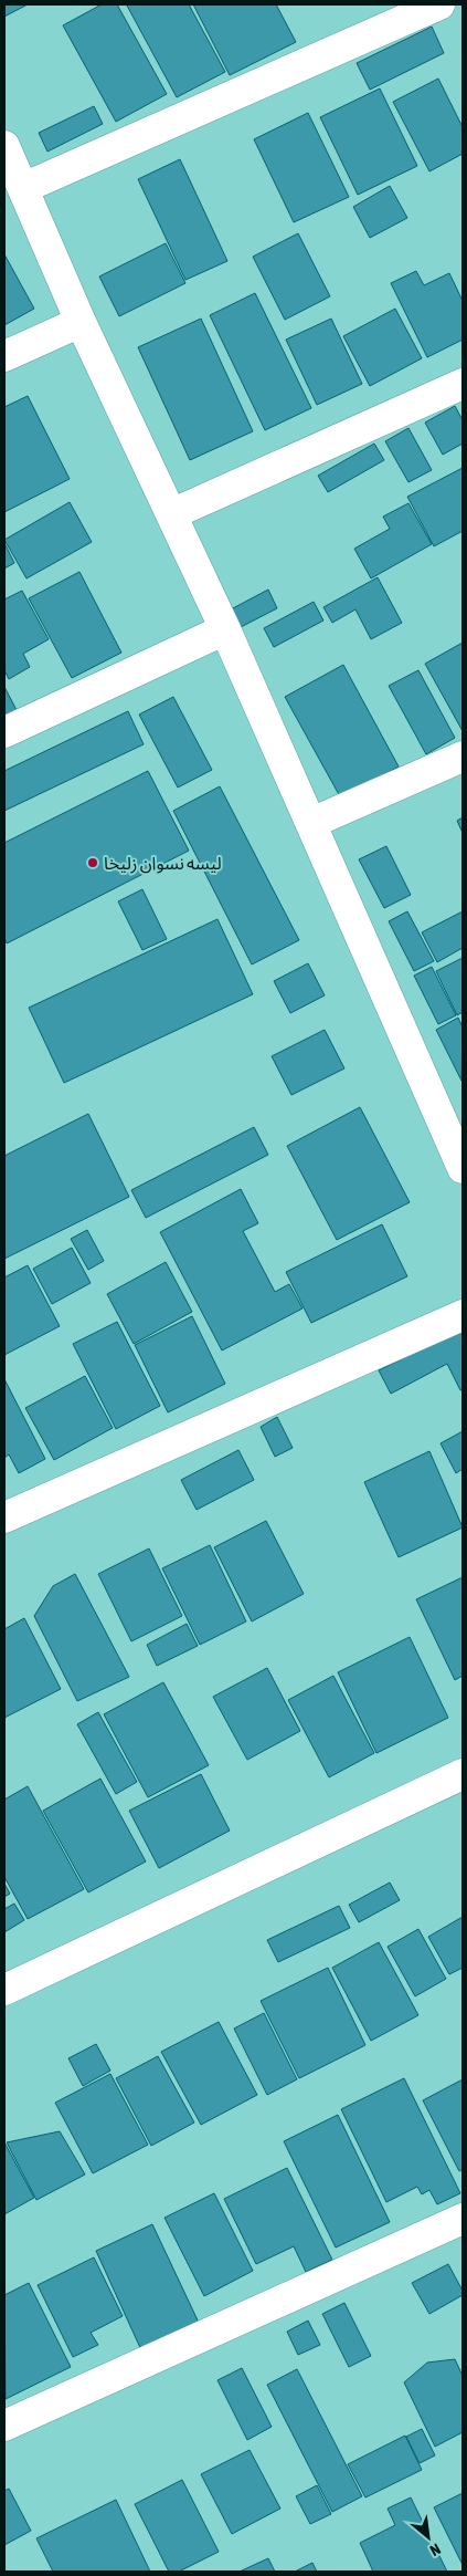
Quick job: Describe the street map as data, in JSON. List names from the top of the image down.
{
  "places": ["لیسه نسوان زلیخا"],
  "north": "bottom right"
}
